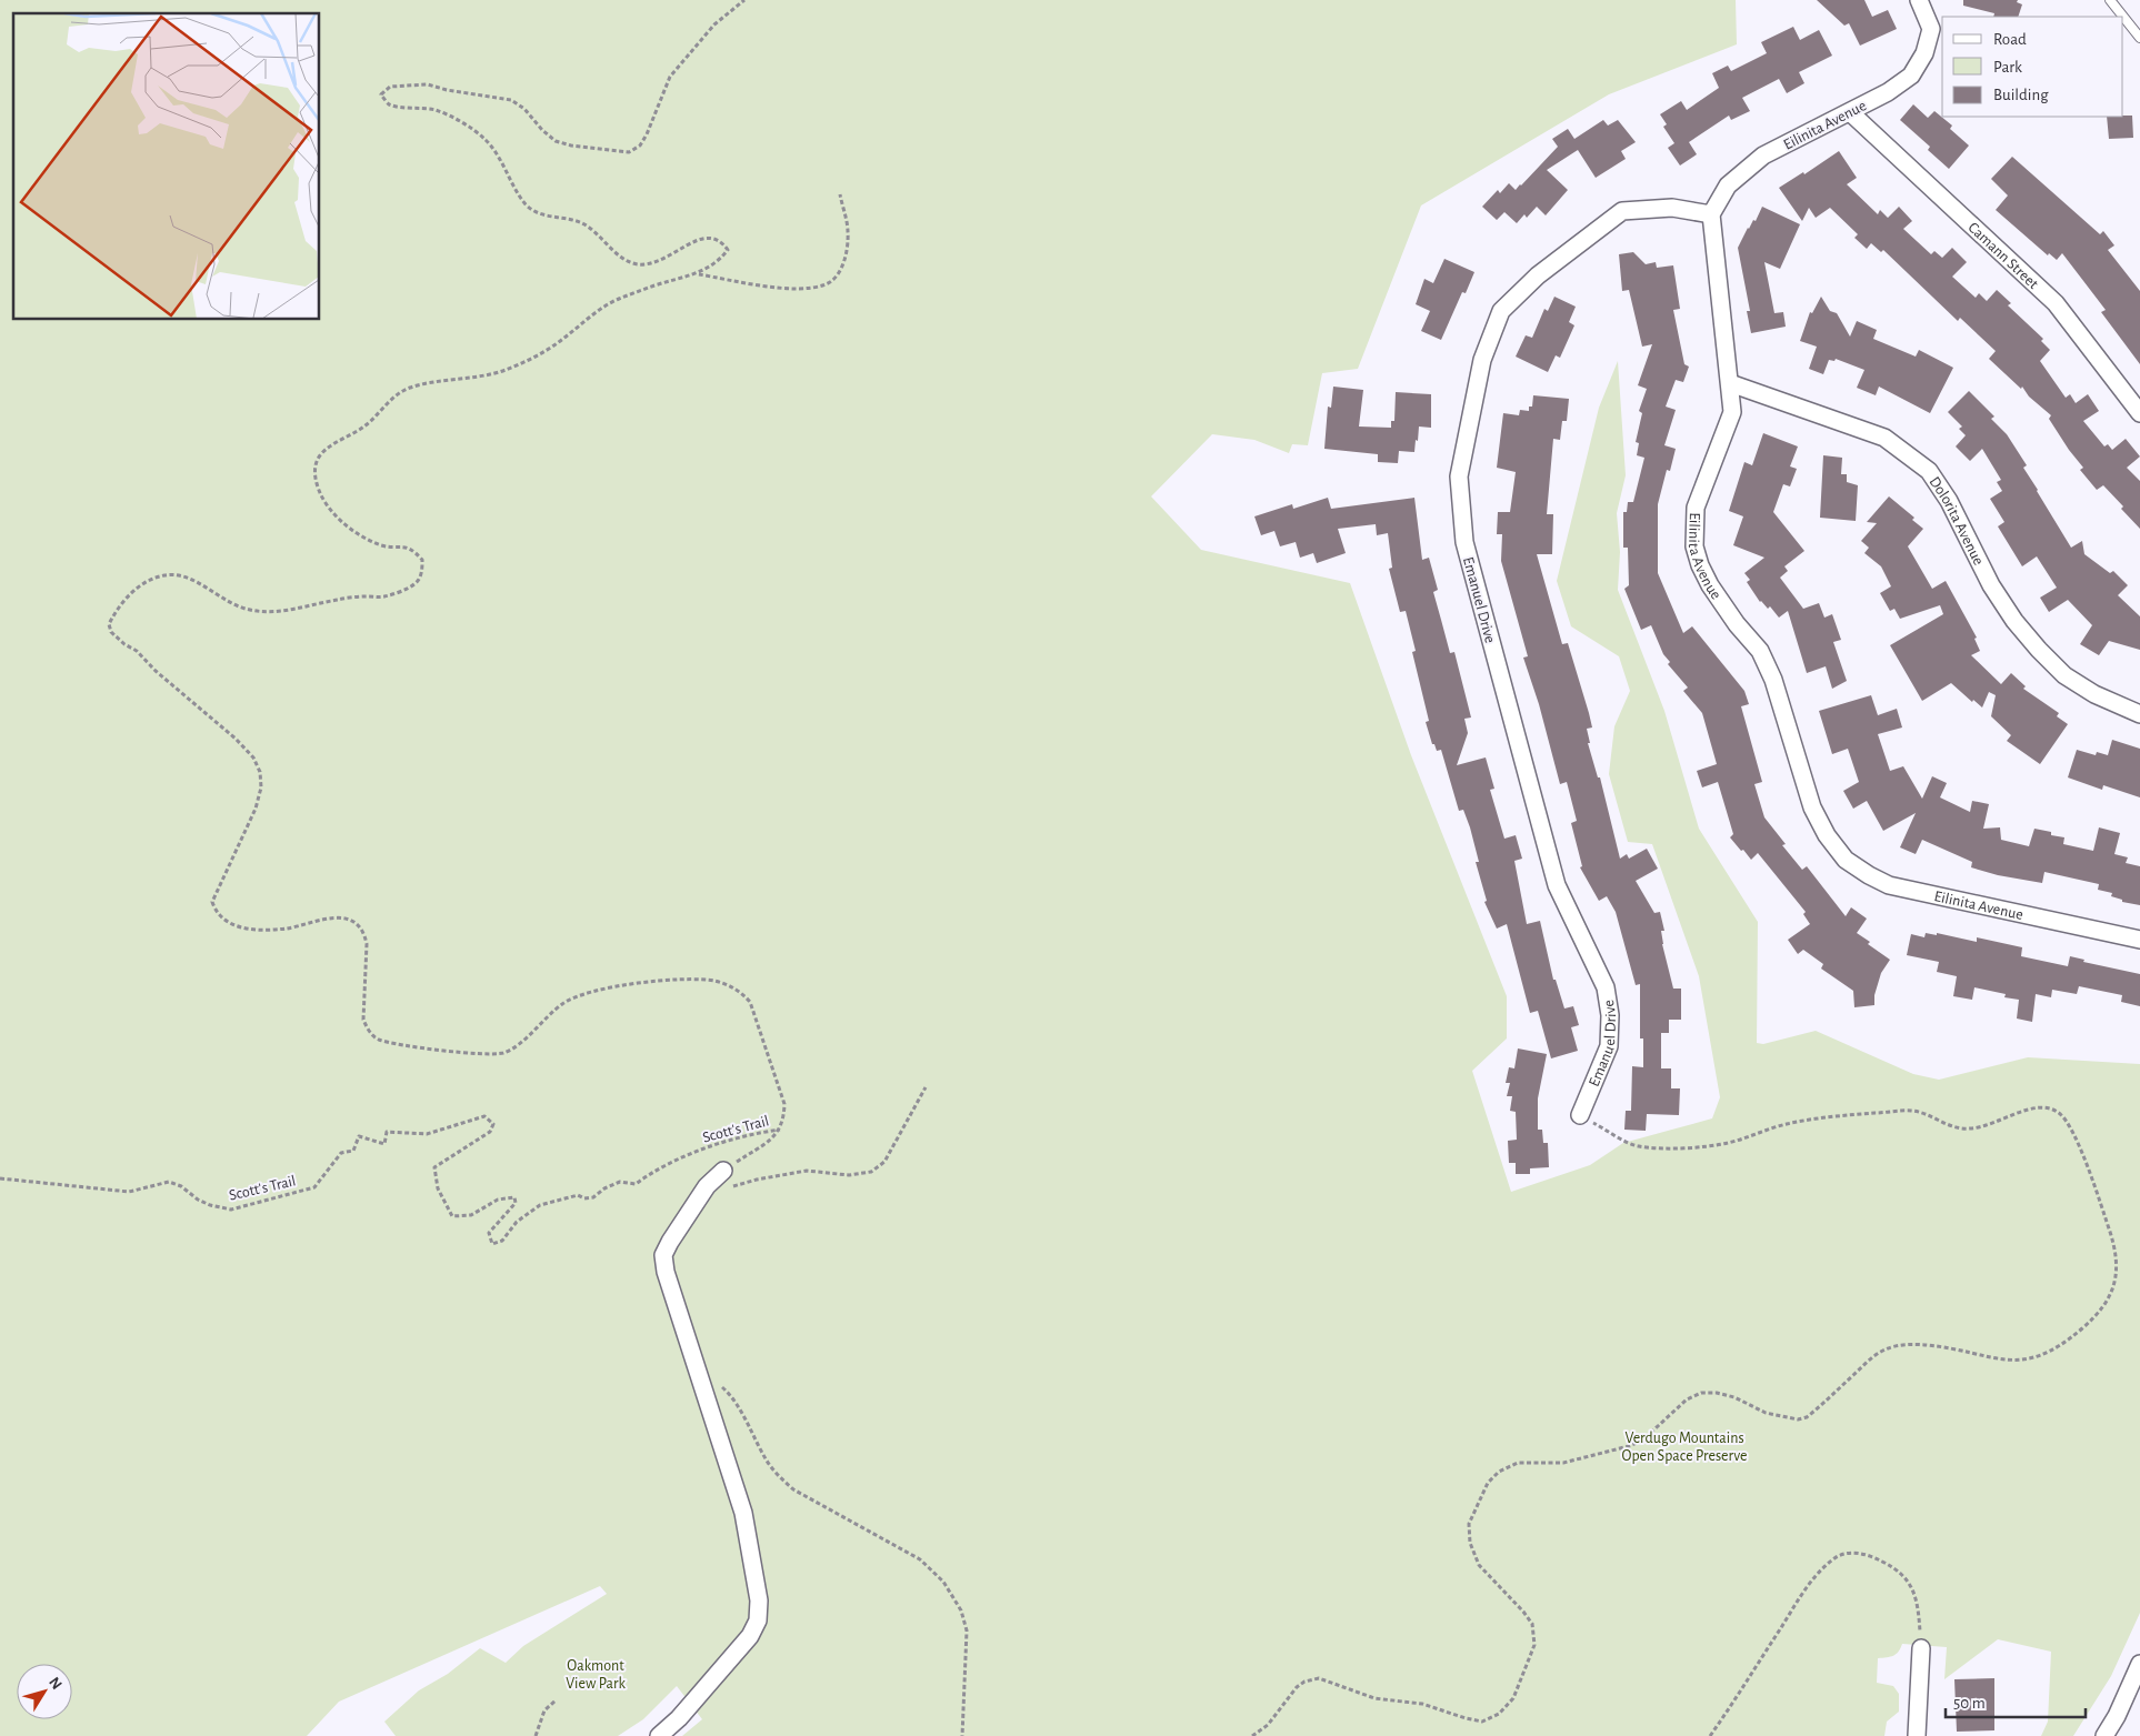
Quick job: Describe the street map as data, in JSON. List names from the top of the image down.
{
  "streets": {
    "street": [
      "Eilinita Avenue",
      "Camann Street",
      "Dolorita Avenue",
      "Emanuel Drive"
    ],
    "path": ["Scott's Trail"]
  },
  "crossings": [
    ["Eilinita Avenue", "Camann Street"],
    ["Eilinita Avenue", "Dolorita Avenue"],
    ["Eilinita Avenue", "Emanuel Drive"]
  ],
  "parks": ["Verdugo Mountains Open Space Preserve", "Oakmont View Park"],
  "legend": ["Road", "Park", "Building"],
  "scale_bar": "50 m",
  "north": "top right"
}
